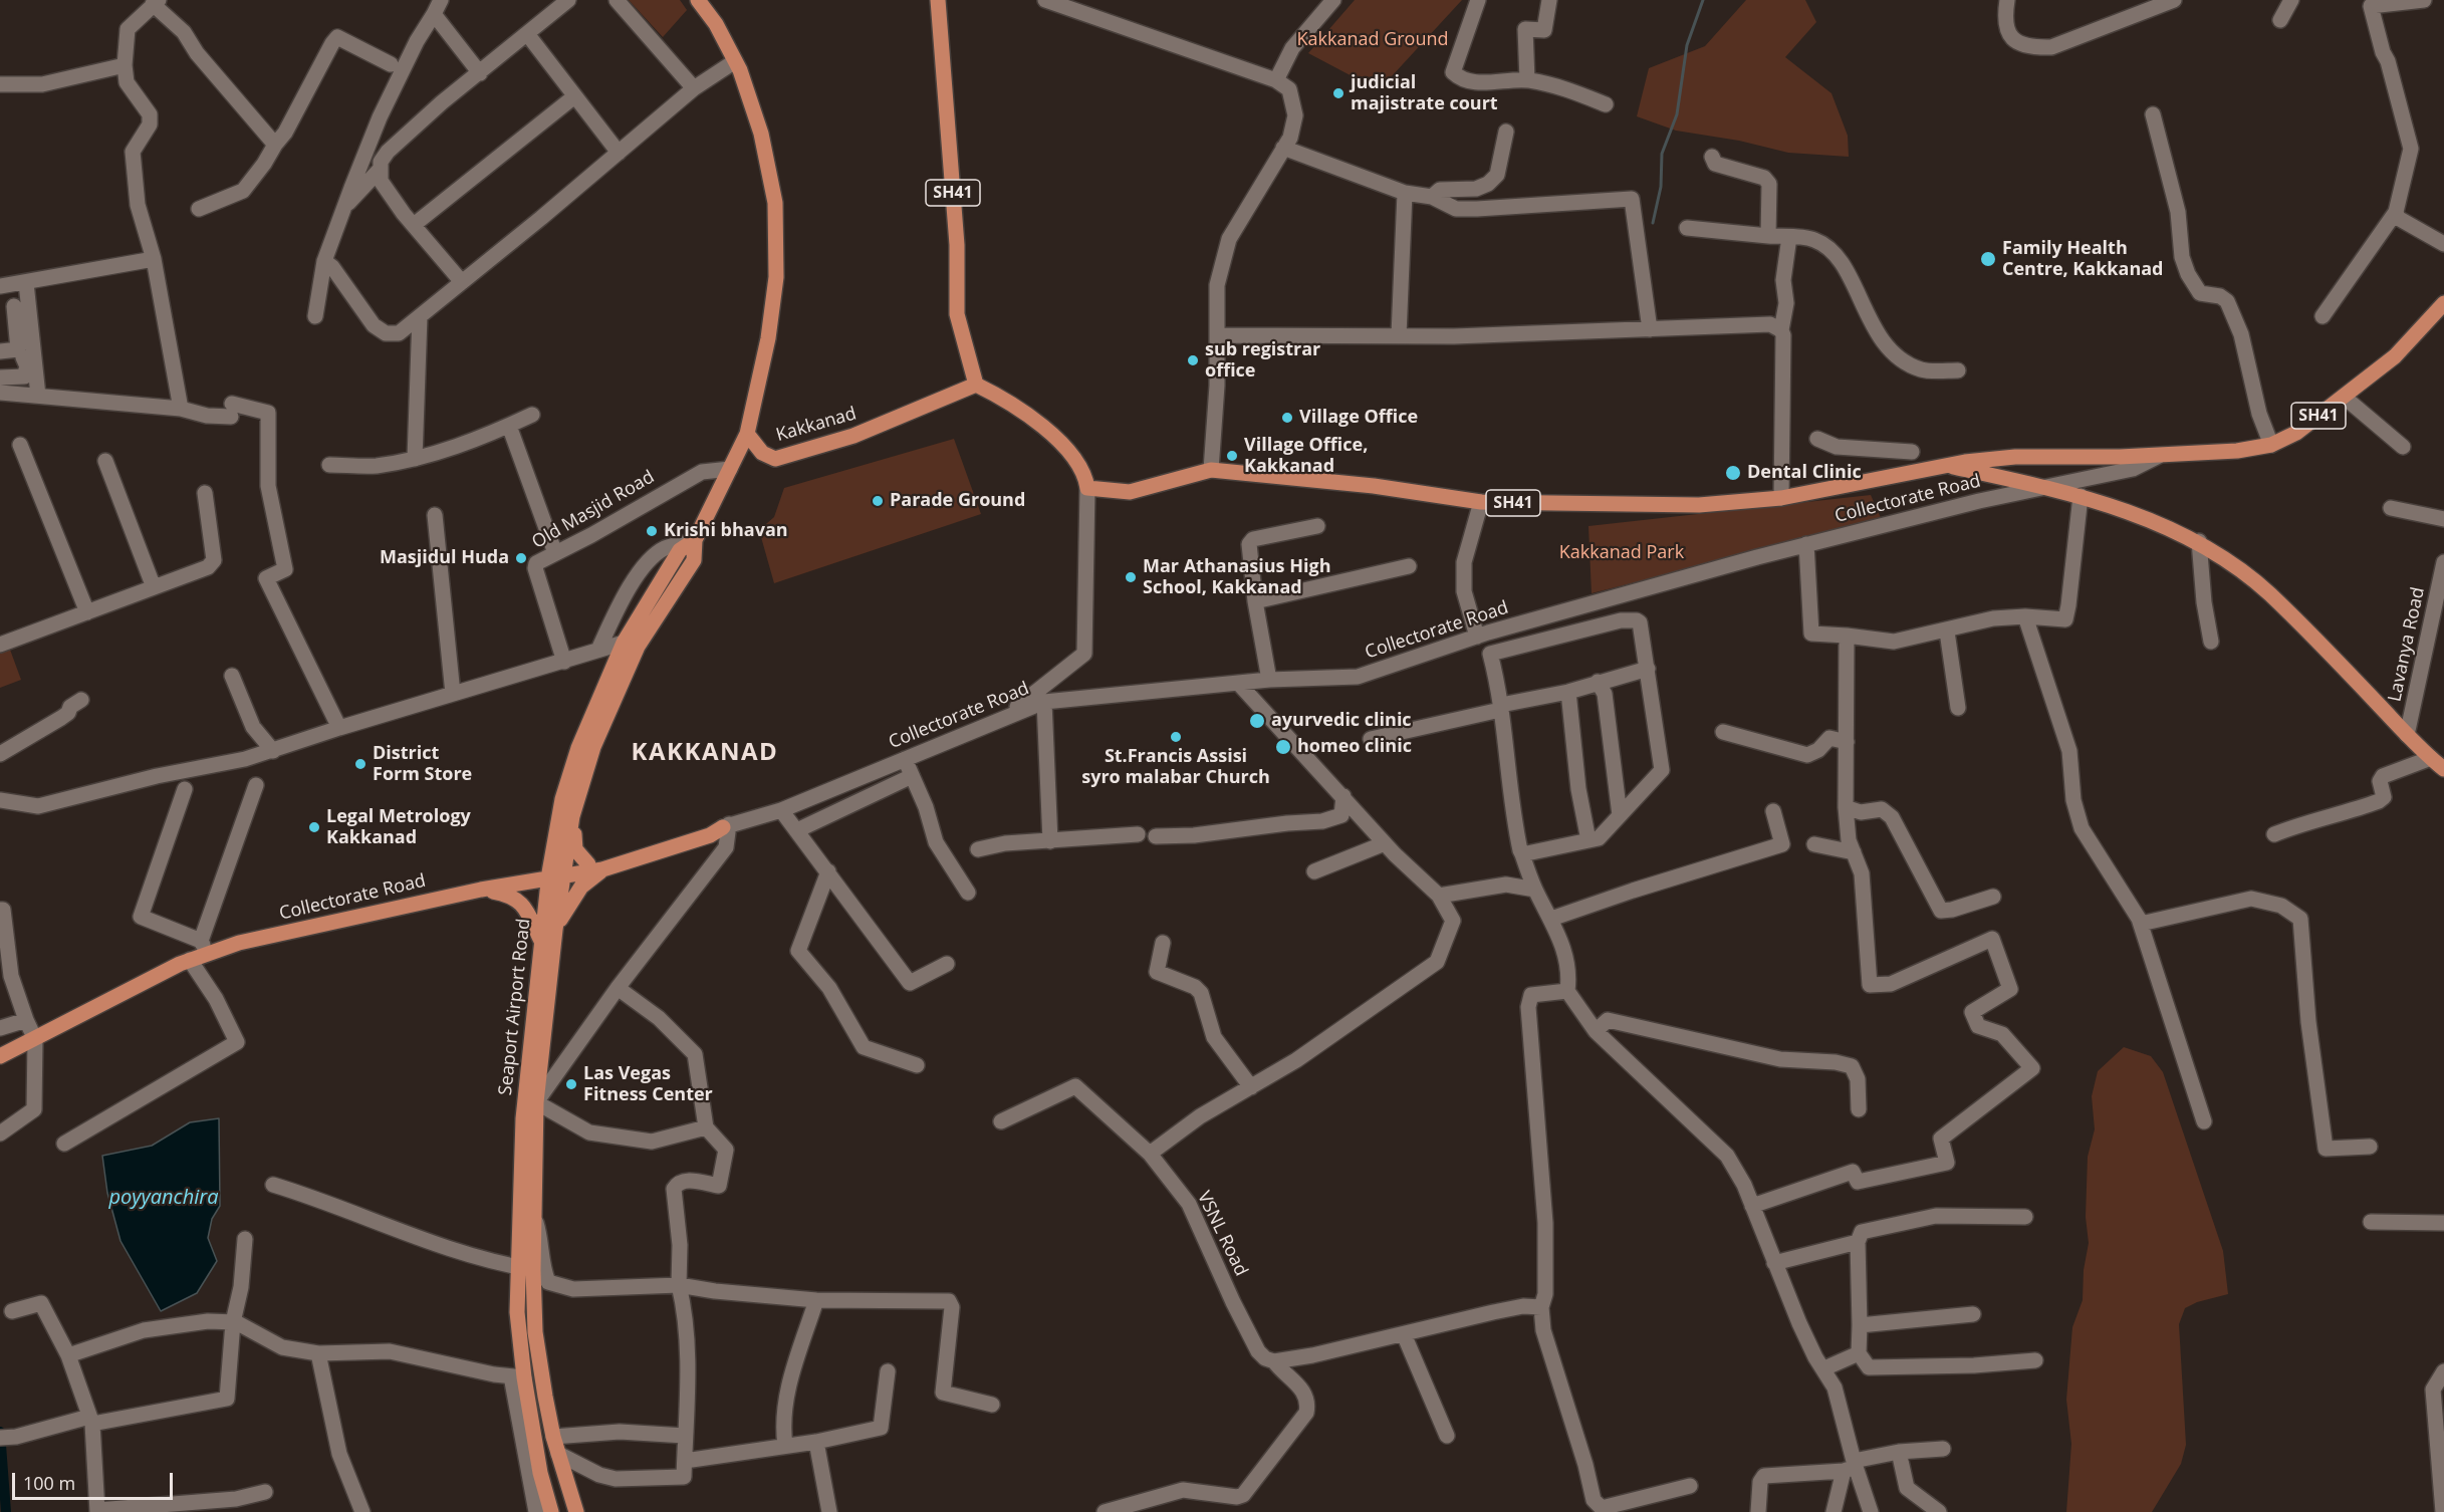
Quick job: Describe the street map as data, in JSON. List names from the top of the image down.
{
  "streets": {
    "main road": [
      "SH41",
      "Kakkanad",
      "Collectorate Road",
      "Seaport Airport Road"
    ],
    "street": ["Old Masjid Road", "Lavanya Road", "VSNL Road"]
  },
  "crossings": [
    ["SH41", "Kakkanad"],
    ["SH41", "Collectorate Road"],
    ["Kakkanad", "Seaport Airport Road"],
    ["Collectorate Road", "Seaport Airport Road"],
    ["Old Masjid Road", "Seaport Airport Road"]
  ],
  "districts": ["KAKKANAD"],
  "water": ["poyyanchira"],
  "parks": ["Kakkanad Ground", "Kakkanad Park"],
  "places": [
    "judicial majistrate court",
    "Family Health Centre, Kakkanad",
    "sub registrar office",
    "Village Office",
    "Village Office, Kakkanad",
    "Dental Clinic",
    "Parade Ground",
    "Krishi bhavan",
    "Masjidul Huda",
    "Mar Athanasius High School, Kakkanad",
    "ayurvedic clinic",
    "St.Francis Assisi syro malabar Church",
    "homeo clinic",
    "District Form Store",
    "Legal Metrology Kakkanad",
    "Las Vegas Fitness Center"
  ],
  "scale_bar": "100 m"
}
